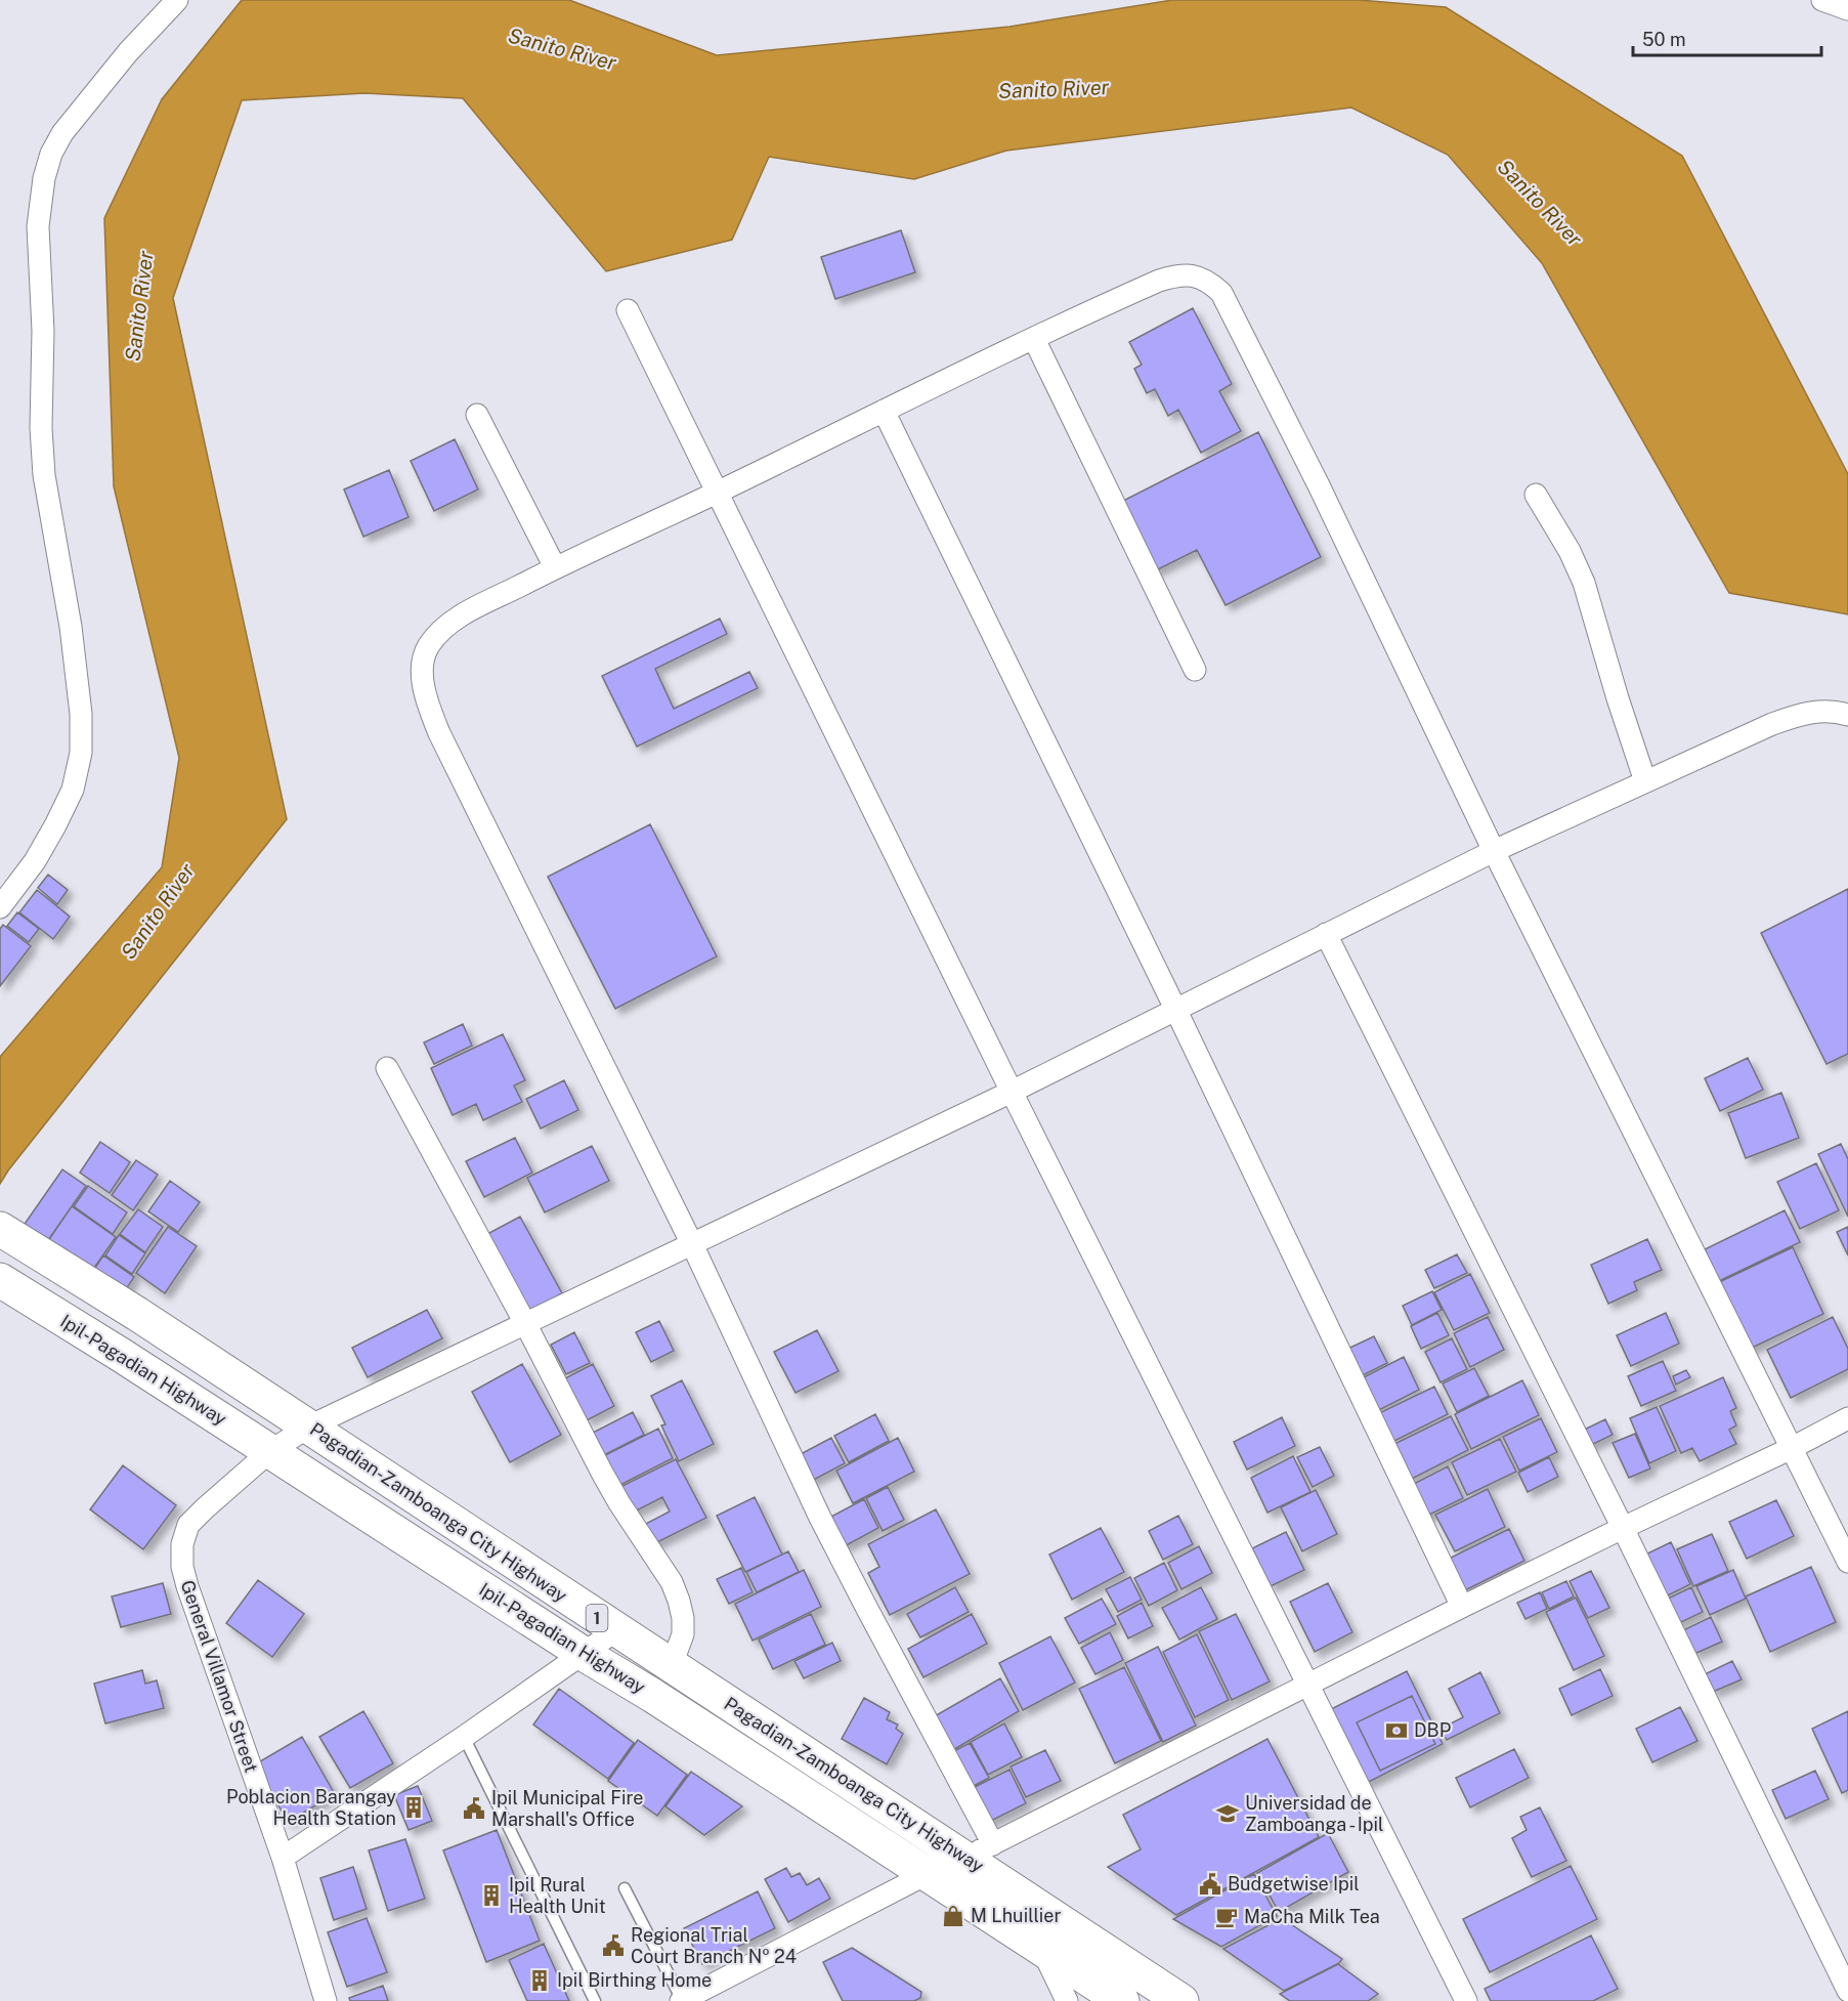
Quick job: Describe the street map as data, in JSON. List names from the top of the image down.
{
  "streets": {
    "main road": ["Ipil-Pagadian Highway", "Pagadian-Zamboanga City Highway", "1"],
    "street": ["General Villamor Street"]
  },
  "crossings": [
    ["Ipil-Pagadian Highway", "General Villamor Street"],
    ["Pagadian-Zamboanga City Highway", "General Villamor Street"]
  ],
  "water": ["Sanito River"],
  "places": {
    "bank": ["DBP"],
    "building": ["Poblacion Barangay Health Station", "Ipil Rural Health Unit", "Ipil Birthing Home"],
    "public building": ["Ipil Municipal Fire Marshall's Office", "Budgetwise Ipil", "Regional Trial Court Branch № 24"],
    "school or university": ["Universidad de Zamboanga - Ipil"],
    "shop": ["M Lhuillier"],
    "cafe": ["MaCha Milk Tea"]
  },
  "scale_bar": "50 m"
}
